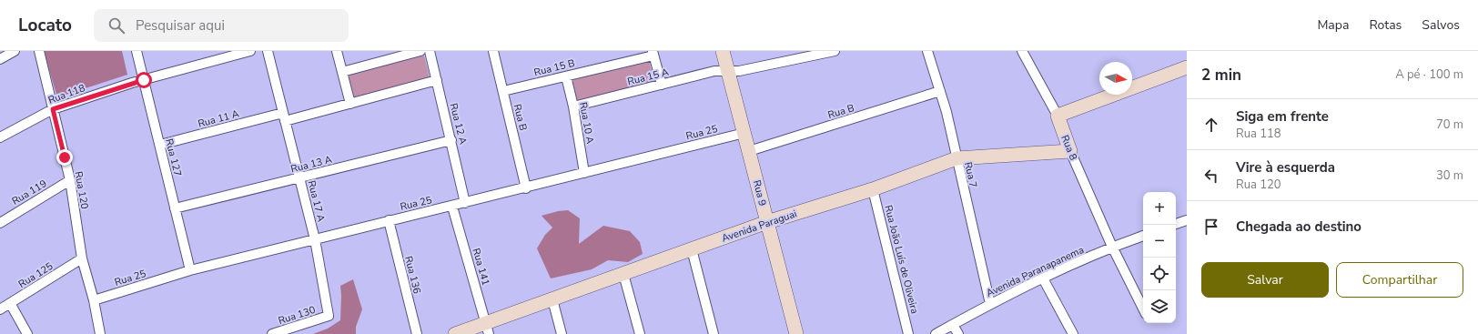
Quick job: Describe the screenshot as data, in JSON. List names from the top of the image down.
{
  "streets": {
    "street": [
      "Rua 15 B",
      "Rua 15 A",
      "Rua 118",
      "Rua B",
      "Rua 11 A",
      "Rua 10 A",
      "Rua 12 A",
      "Rua 25",
      "Rua 8",
      "Rua 127",
      "Rua 13 A",
      "Rua 7",
      "Rua 120",
      "Rua 119",
      "Rua 9",
      "Rua 17 A",
      "Avenida Paraguai",
      "Rua João Luís de Oliveira",
      "Rua 141",
      "Avenida Paranapanema",
      "Rua 125",
      "Rua 136",
      "Rua 130"
    ]
  },
  "crossings": [
    ["Rua 15 B", "Rua B"],
    ["Rua 15 B", "Rua 10 A"],
    ["Rua 15 A", "Rua 10 A"],
    ["Rua 15 A", "Rua 9"],
    ["Rua 118", "Rua 127"],
    ["Rua 118", "Rua 120"],
    ["Rua B", "Rua 25"],
    ["Rua B", "Rua 7"],
    ["Rua B", "Rua 9"],
    ["Rua 11 A", "Rua 127"],
    ["Rua 11 A", "Rua 17 A"],
    ["Rua 10 A", "Rua 25"],
    ["Rua 12 A", "Rua 25"],
    ["Rua 12 A", "Rua 13 A"],
    ["Rua 25", "Rua 127"],
    ["Rua 25", "Rua 120"],
    ["Rua 25", "Rua 9"],
    ["Rua 25", "Rua 17 A"],
    ["Rua 25", "Rua 141"],
    ["Rua 25", "Rua 136"],
    ["Rua 8", "Avenida Paraguai"],
    ["Rua 8", "Avenida Paranapanema"],
    ["Rua 127", "Rua 13 A"],
    ["Rua 13 A", "Rua 17 A"],
    ["Rua 7", "Avenida Paraguai"],
    ["Rua 7", "Avenida Paranapanema"],
    ["Rua 120", "Rua 119"],
    ["Rua 120", "Rua 125"],
    ["Rua 9", "Avenida Paraguai"],
    ["Rua 17 A", "Rua 130"],
    ["Avenida Paraguai", "Rua João Luís de Oliveira"],
    ["Avenida Paraguai", "Rua 141"]
  ],
  "north": "right",
  "page": {
    "header": "Locato",
    "search": "Pesquisar aqui",
    "nav": ["Mapa", "Rotas", "Salvos"],
    "heading": ["2 min", "A pé · 100 m"],
    "list": [
      ["Siga em frente", "Rua 118", "70 m"],
      ["Vire à esquerda", "Rua 120", "30 m"],
      "Chegada ao destino"
    ],
    "map_buttons": ["+", "−"],
    "buttons": ["Salvar", "Compartilhar"]
  }
}
